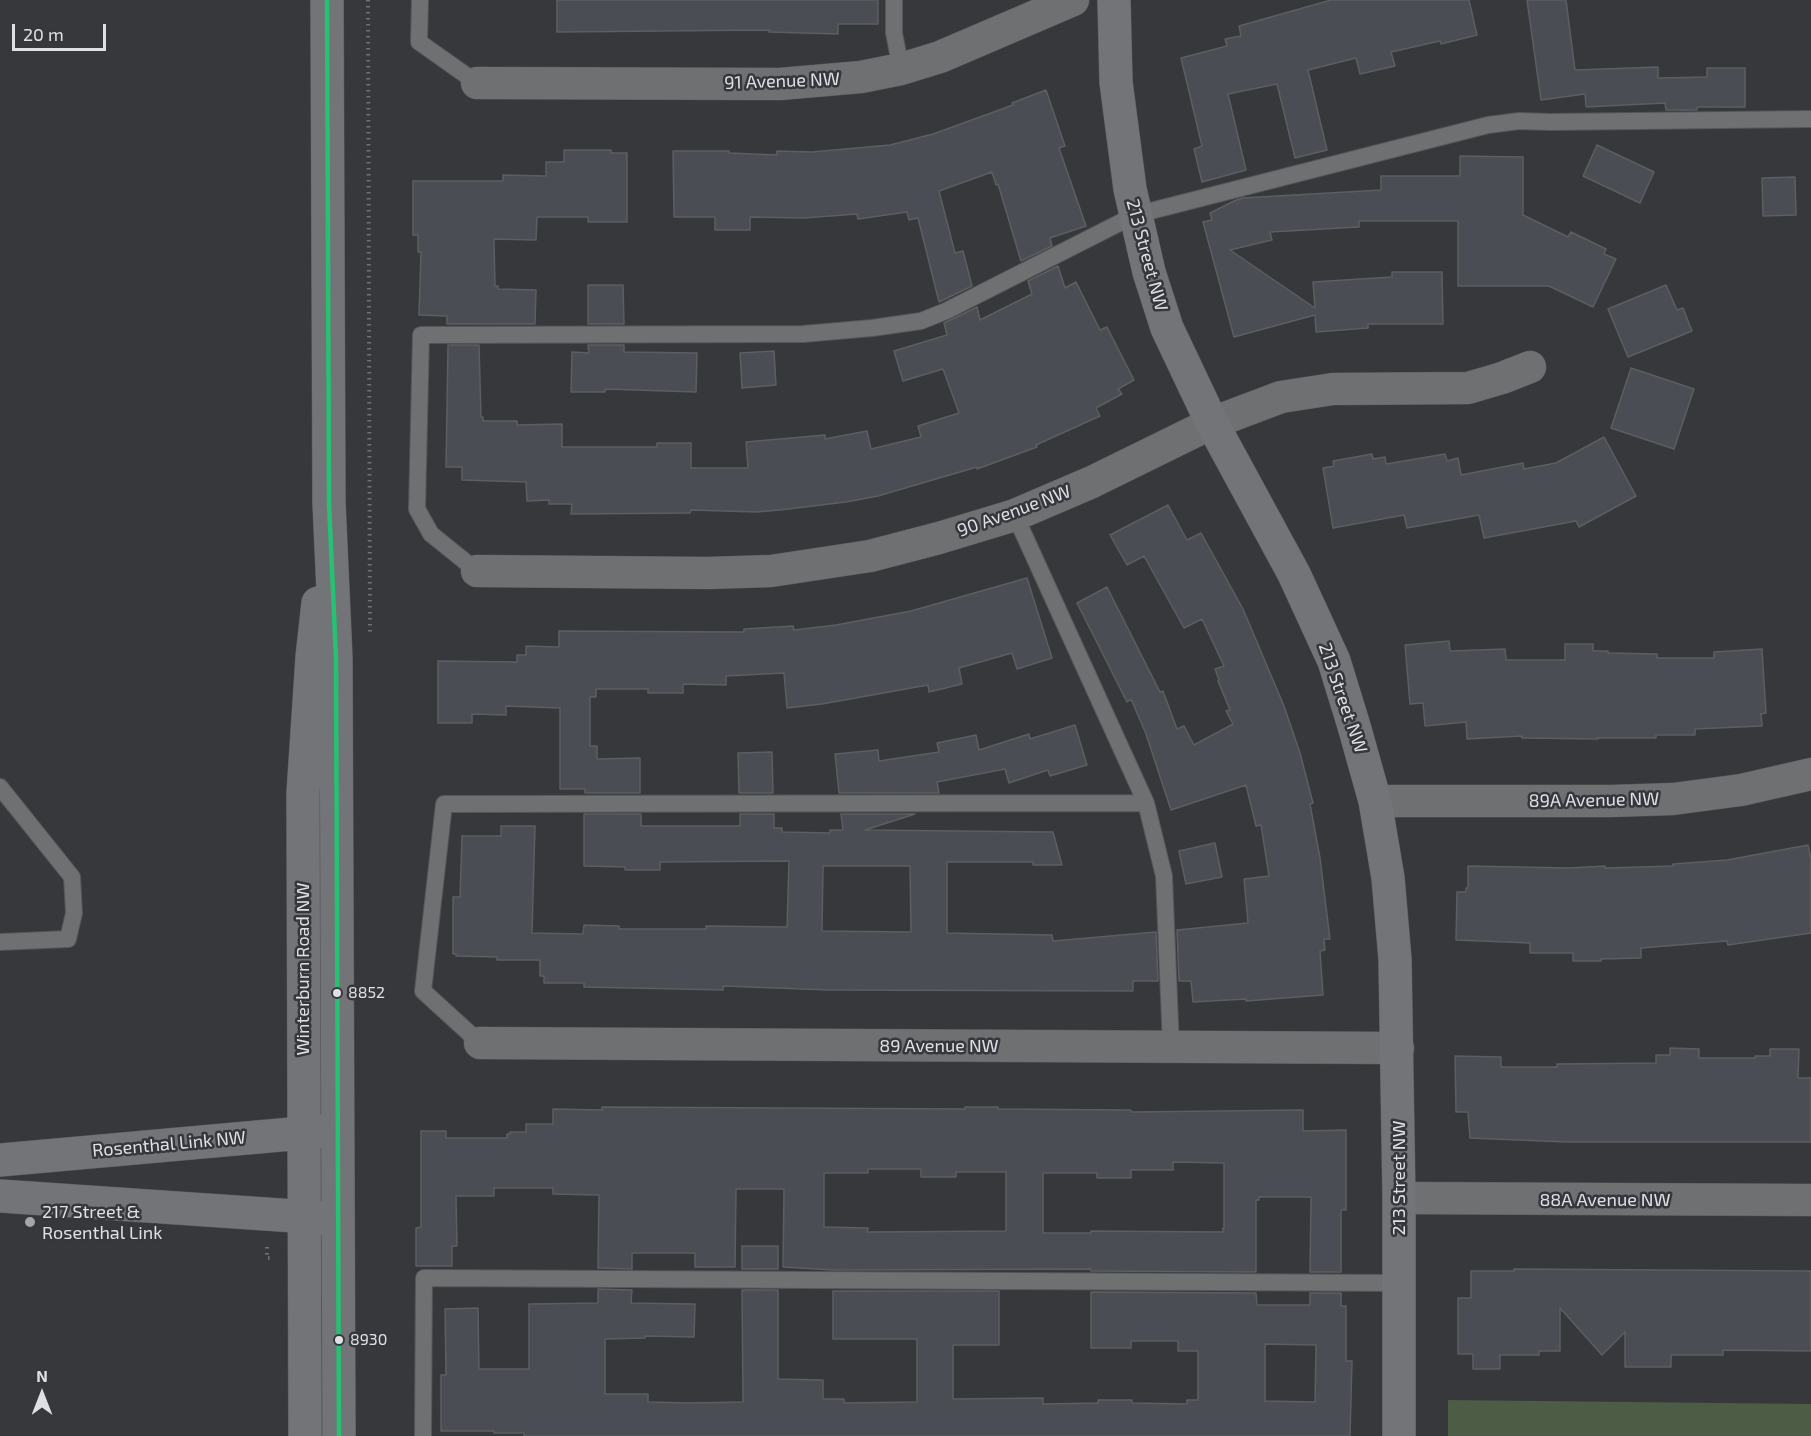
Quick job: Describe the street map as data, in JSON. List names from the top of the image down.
{
  "streets": {
    "main road": ["213 Street NW", "Winterburn Road NW", "Rosenthal Link NW"],
    "street": [
      "91 Avenue NW",
      "90 Avenue NW",
      "89A Avenue NW",
      "89 Avenue NW",
      "88A Avenue NW"
    ]
  },
  "crossings": [
    ["213 Street NW", "90 Avenue NW"],
    ["213 Street NW", "89A Avenue NW"],
    ["213 Street NW", "89 Avenue NW"],
    ["213 Street NW", "88A Avenue NW"],
    ["Winterburn Road NW", "Rosenthal Link NW"]
  ],
  "places": ["8852", "217 Street & Rosenthal Link", "8930"],
  "scale_bar": "20 m",
  "north": "top"
}
